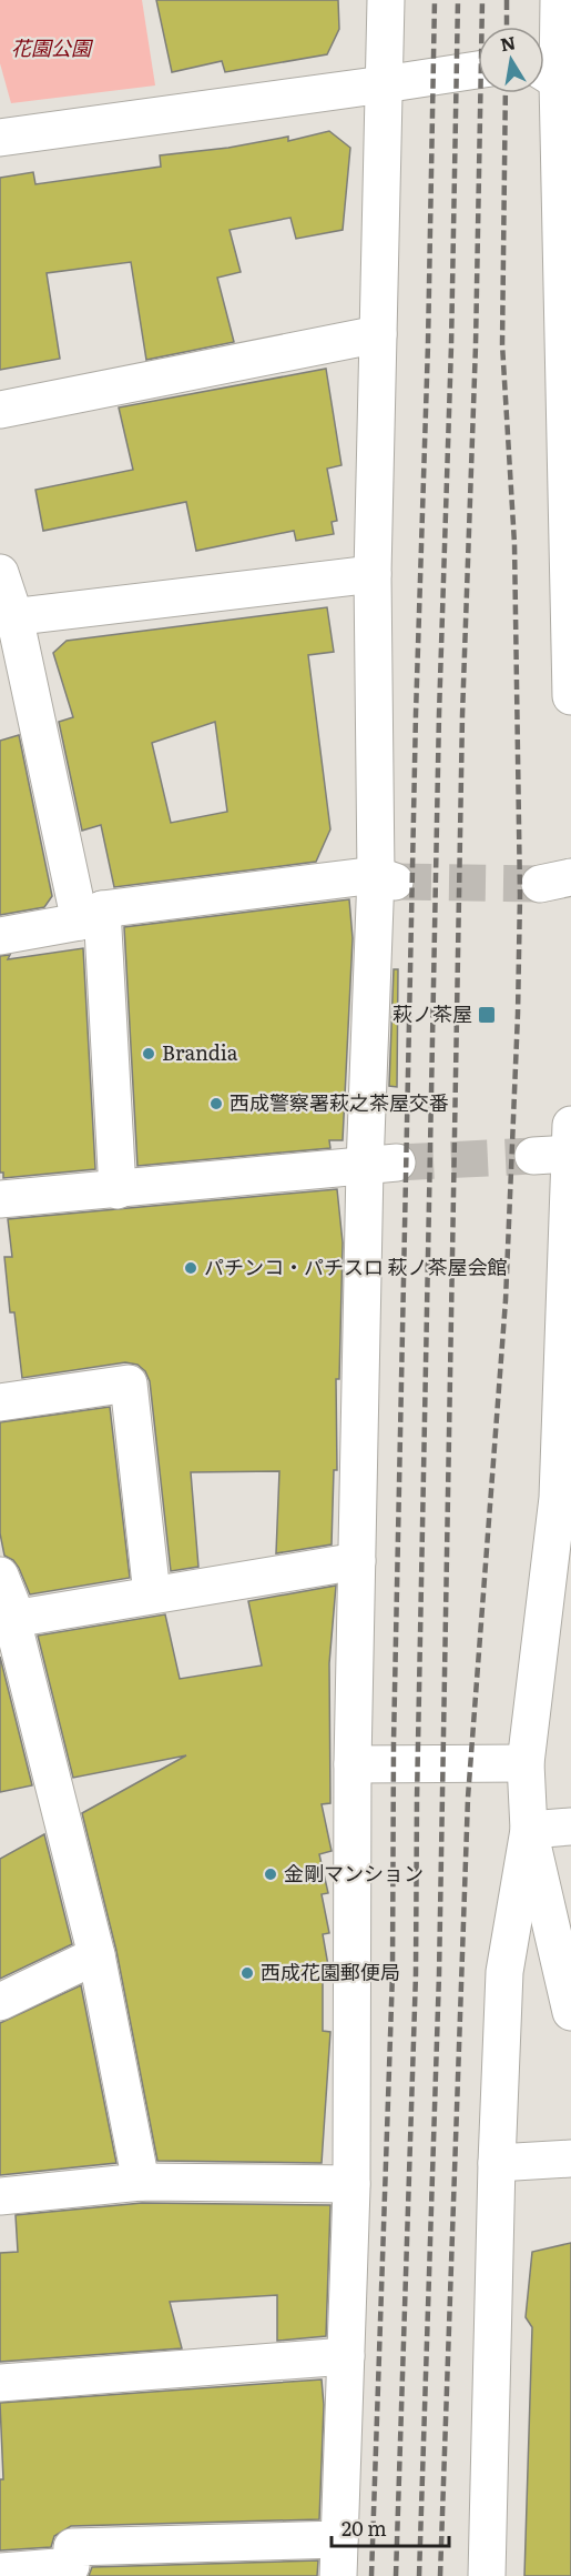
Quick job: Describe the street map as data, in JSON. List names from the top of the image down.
{
  "parks": ["花園公園"],
  "places": {
    "transit": ["萩ノ茶屋"],
    "other": [
      "Brandia",
      "西成警察署萩之茶屋交番",
      "パチンコ・パチスロ 萩ノ茶屋会館",
      "金剛マンション",
      "西成花園郵便局"
    ]
  },
  "scale_bar": "20 m",
  "north": "top"
}
